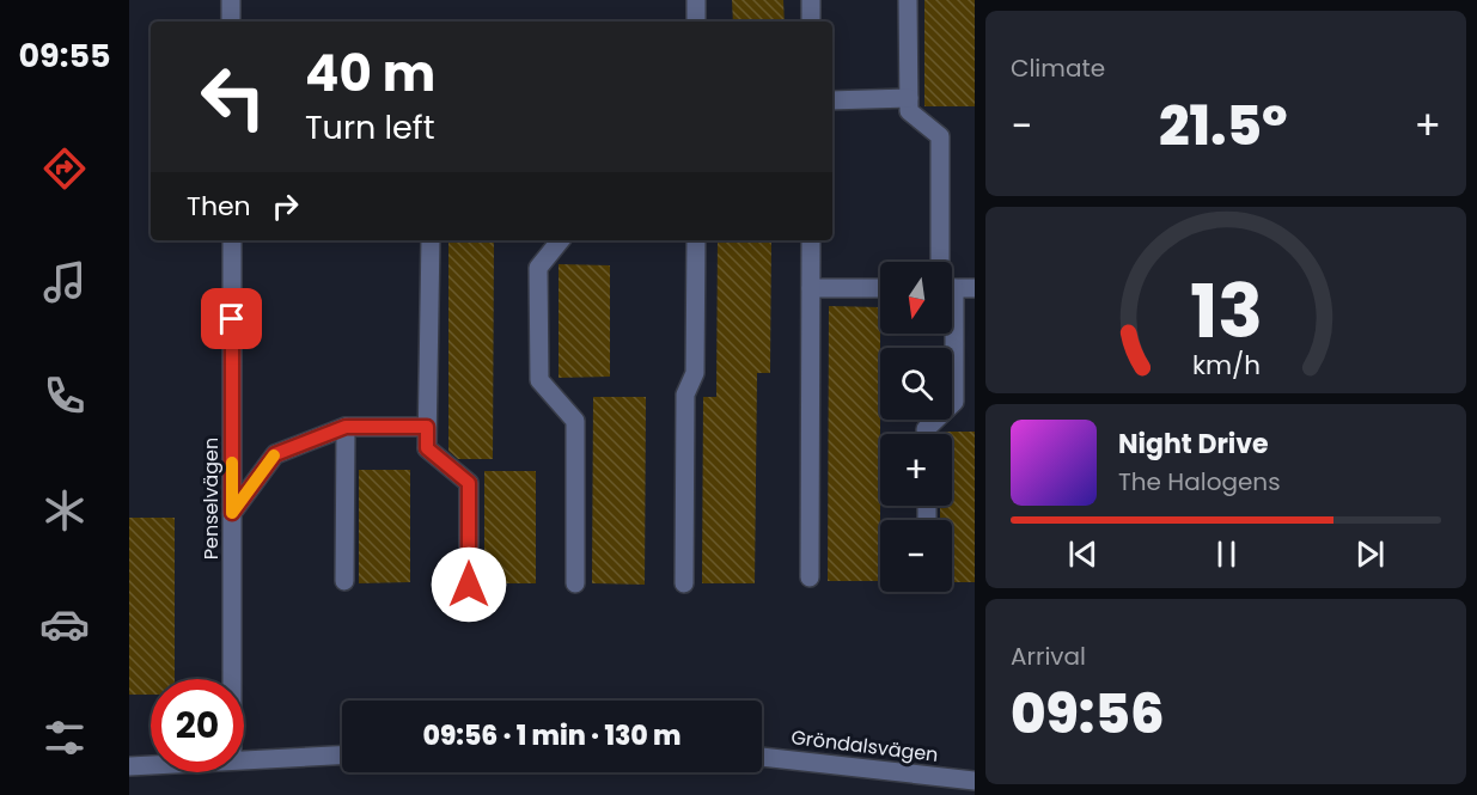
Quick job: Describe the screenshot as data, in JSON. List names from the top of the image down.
{
  "streets": {
    "street": ["Penselvägen", "Gröndalsvägen"]
  },
  "north": "bottom",
  "page": {
    "tabs": "09:55",
    "tile": [
      "Climate",
      ["Arrival", "09:56"]
    ],
    "turn": ["40 m", "Turn left"],
    "heat": ["−", "21.5°", "+"],
    "then": "Then",
    "map_buttons": ["+", "−"],
    "song": ["Night Drive", "The Halogens"],
    "limit": "20",
    "trip": "09:56 · 1 min · 130 m",
    "gauge": ["13", "km/h"]
  }
}
